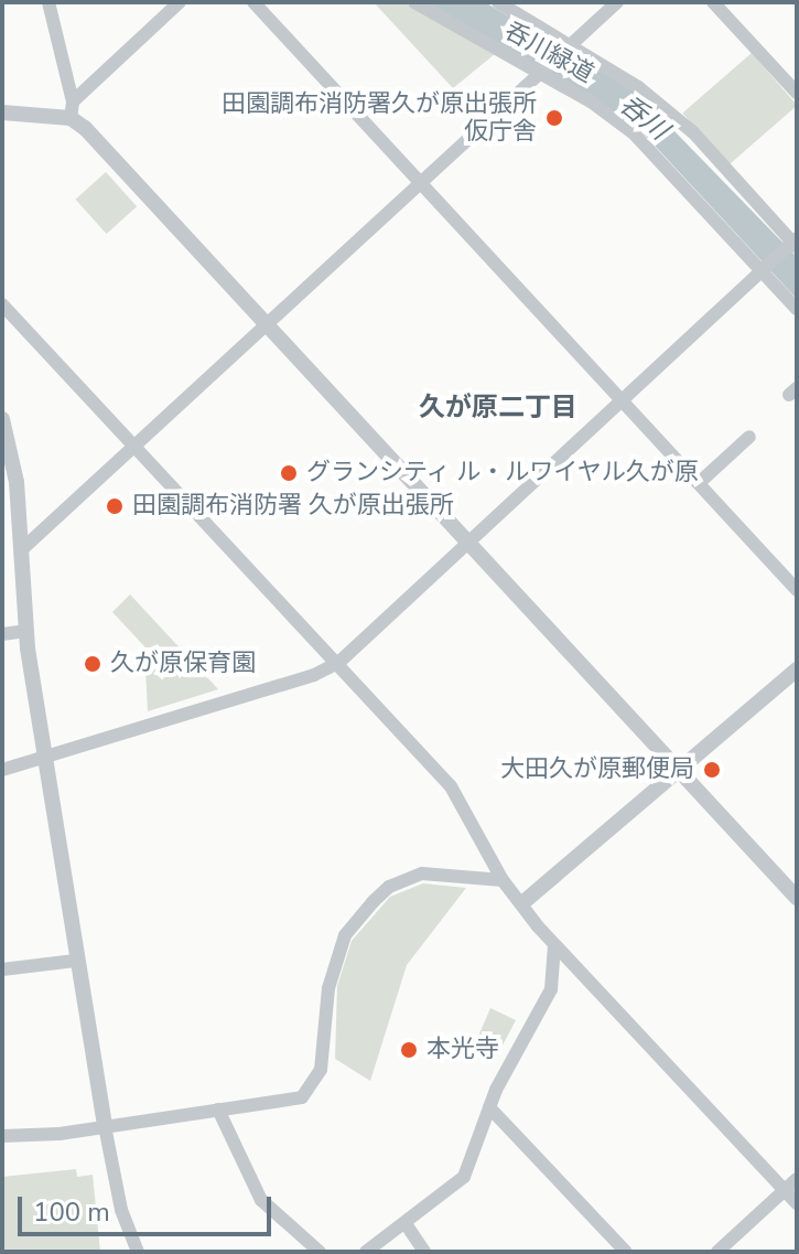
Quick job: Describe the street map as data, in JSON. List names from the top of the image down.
{
  "streets": {
    "street": ["呑川緑道"]
  },
  "districts": ["久が原二丁目"],
  "water": ["呑川"],
  "places": [
    "田園調布消防署久が原出張所 仮庁舎",
    "グランシティ ル・ルワイヤル久が原",
    "田園調布消防署 久が原出張所",
    "久が原保育園",
    "大田久が原郵便局",
    "本光寺"
  ],
  "scale_bar": "100 m"
}
